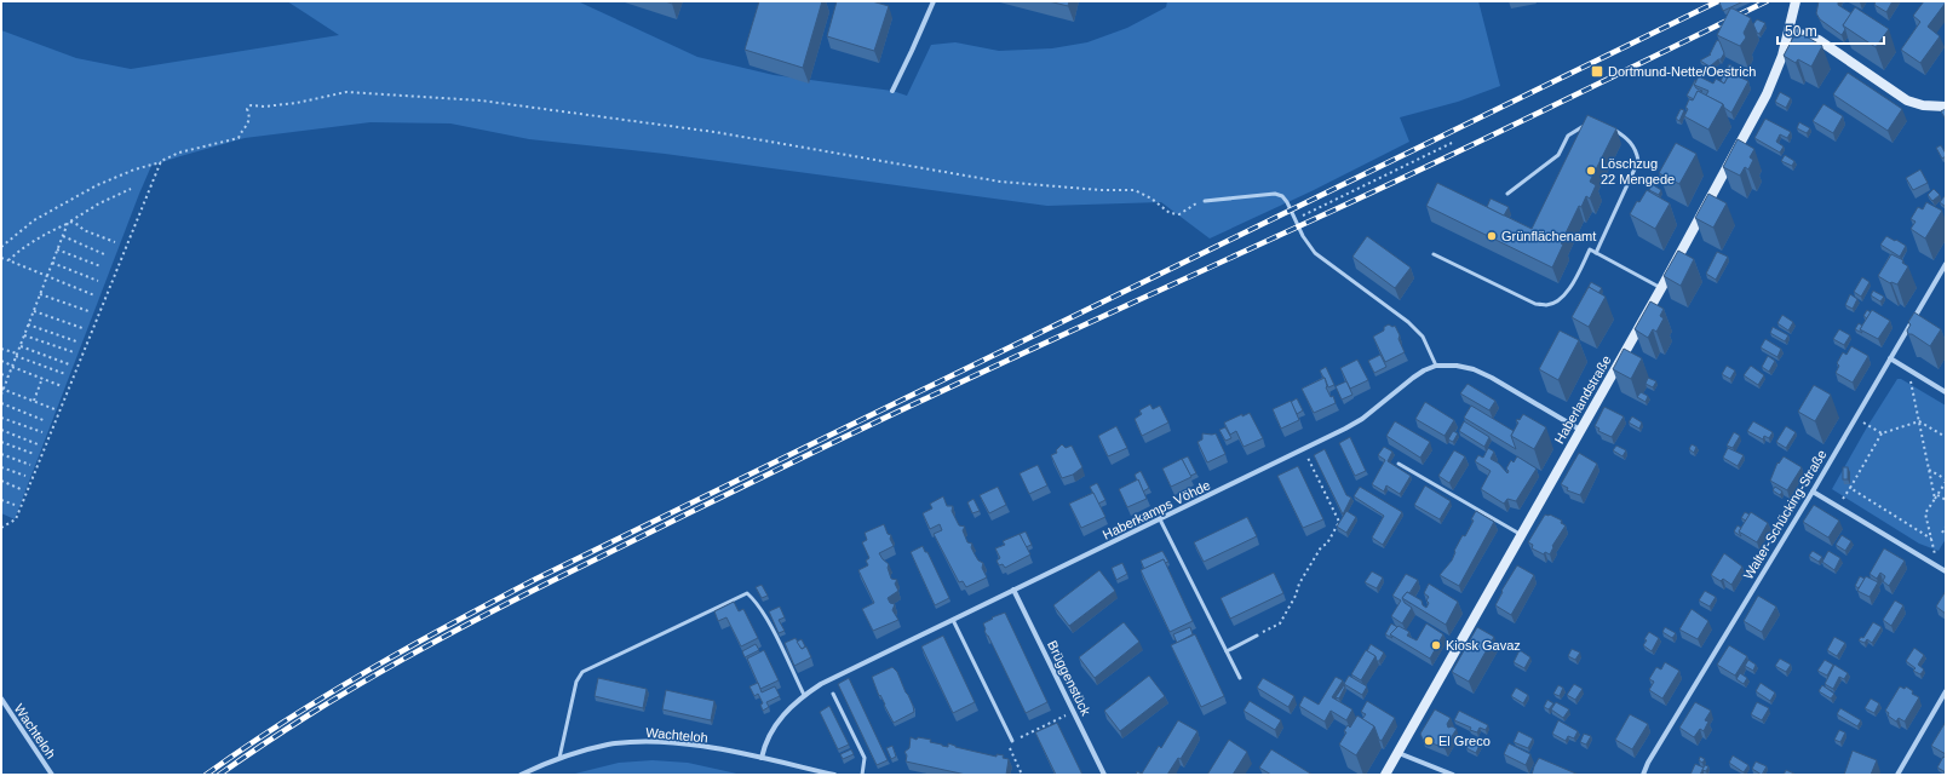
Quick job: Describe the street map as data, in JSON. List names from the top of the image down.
{
  "streets": {
    "street": [
      "Haberlandstraße",
      "Haberkamps Vöhde",
      "Walter-Schücking-Straße",
      "Brüggenstück",
      "Wachteloh"
    ]
  },
  "crossings": [
    ["Haberlandstraße", "Haberkamps Vöhde"],
    ["Haberkamps Vöhde", "Brüggenstück"],
    ["Haberkamps Vöhde", "Wachteloh"]
  ],
  "places": {
    "transit": ["Dortmund-Nette/Oestrich"],
    "other": [
      "Löschzug 22 Mengede",
      "Grünflächenamt",
      "Kiosk Gavaz",
      "El Greco"
    ]
  },
  "scale_bar": "50 m"
}
